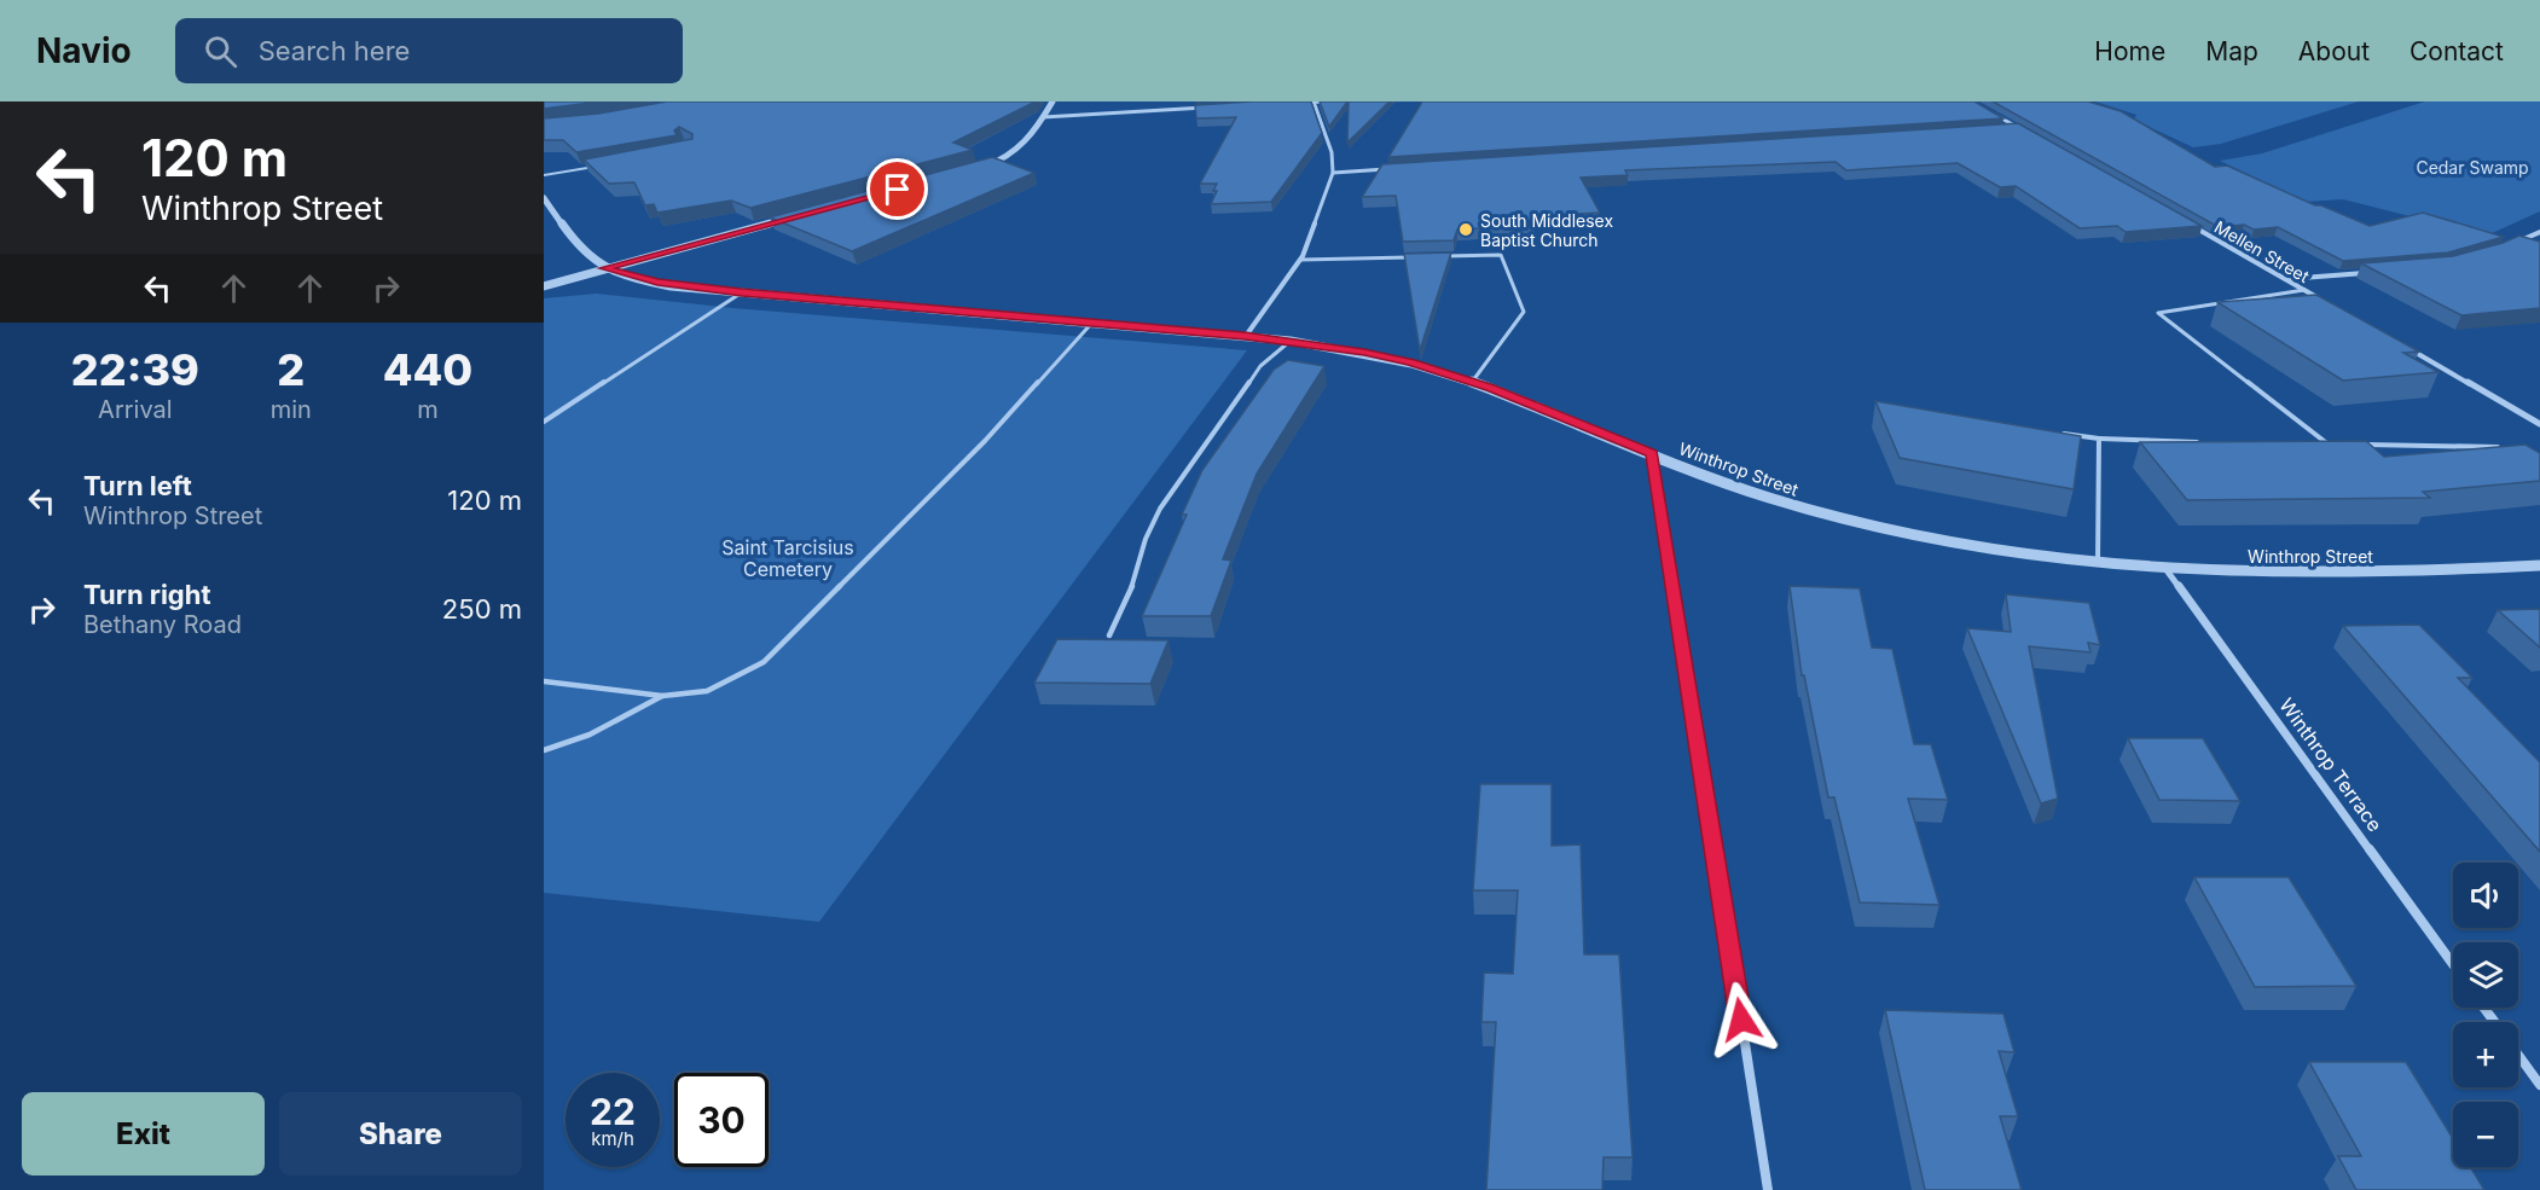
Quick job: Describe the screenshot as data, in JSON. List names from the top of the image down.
{
  "streets": {
    "street": ["Mellen Street", "Winthrop Street", "Winthrop Terrace"]
  },
  "crossings": [
    ["Winthrop Street", "Winthrop Terrace"]
  ],
  "parks": ["Cedar Swamp", "Saint Tarcisius Cemetery"],
  "places": ["South Middlesex Baptist Church"],
  "page": {
    "header": "Navio",
    "search": "Search here",
    "nav": [
      "Home",
      "Map",
      "About",
      "Contact"
    ],
    "turn": ["120 m", "Winthrop Street"],
    "eta": [
      "22:39",
      "Arrival",
      "2",
      "min",
      "440",
      "m"
    ],
    "list": [
      {
        "name": "Turn left",
        "note": "Winthrop Street",
        "value": "120 m"
      },
      {
        "name": "Turn right",
        "note": "Bethany Road",
        "value": "250 m"
      }
    ],
    "map_buttons": ["+", "−"],
    "speed": "22 km/h",
    "limit": "30",
    "buttons": ["Exit", "Share"]
  }
}
